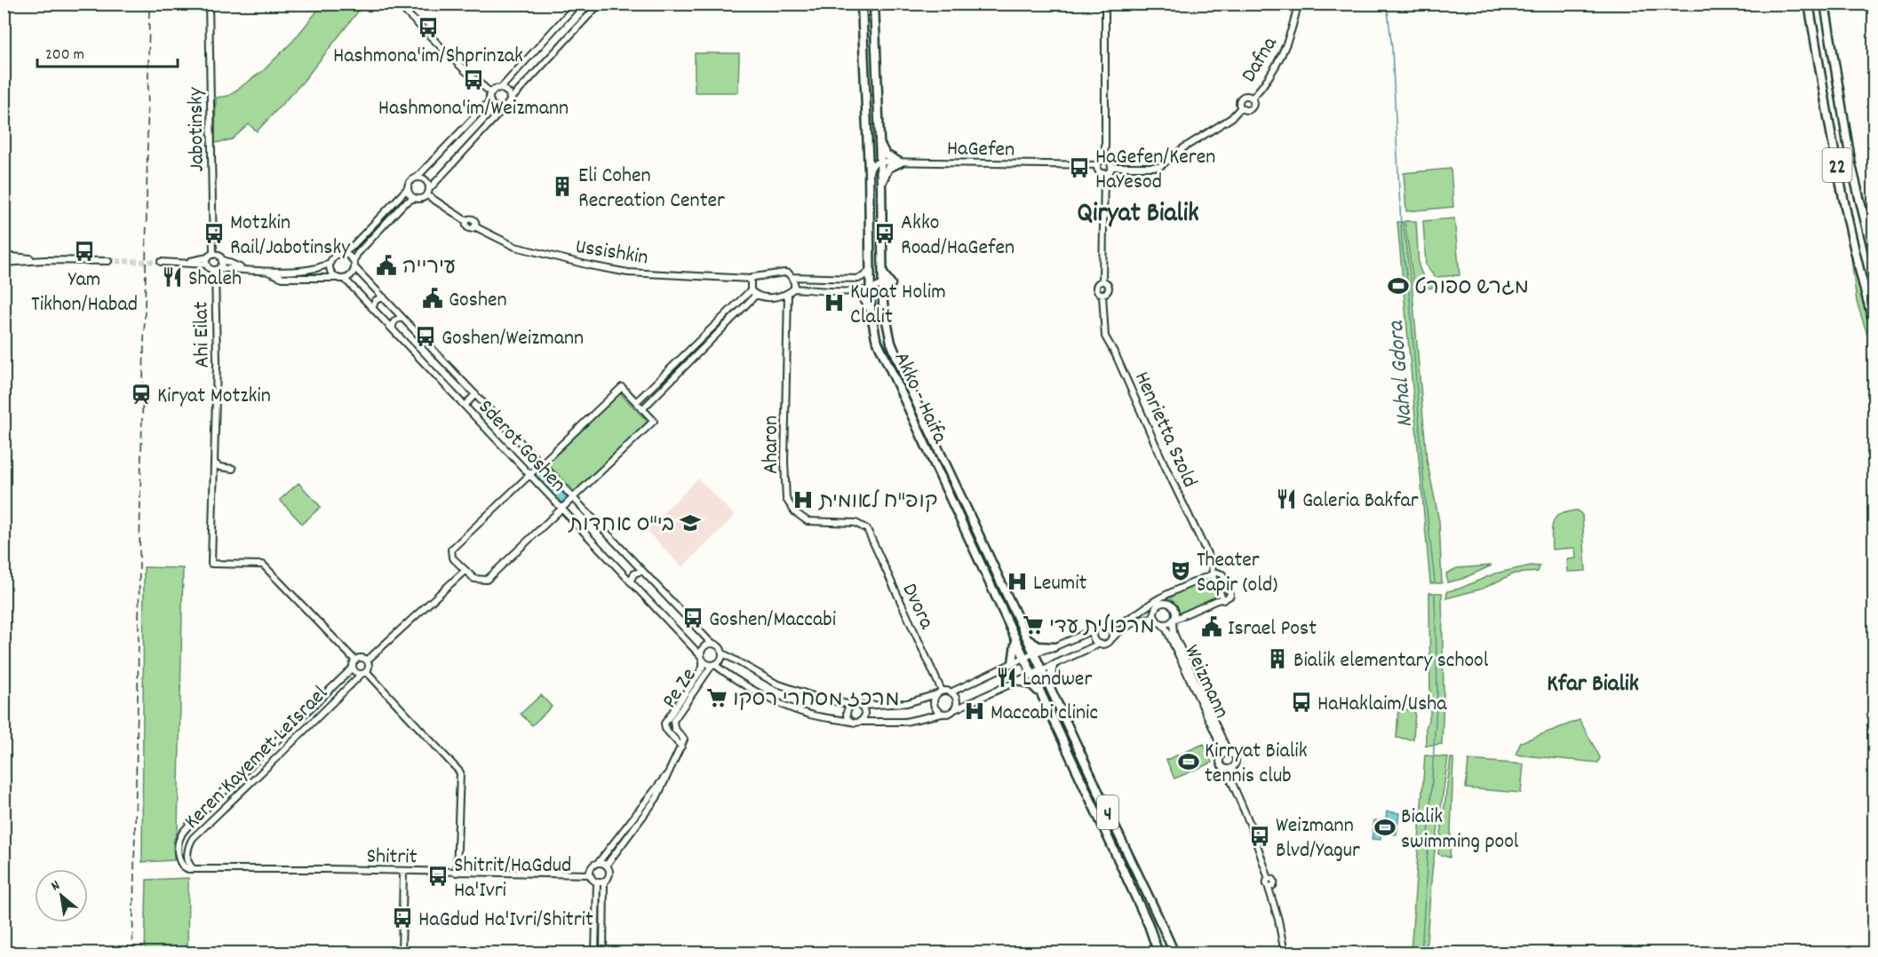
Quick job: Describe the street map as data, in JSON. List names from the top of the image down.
{
  "streets": {
    "highway": ["22", "Akko - Haifa", "4"],
    "street": [
      "Dafna",
      "Jabotinsky",
      "HaGefen",
      "Ussishkin",
      "Ahi Eilat",
      "Henrietta Szold",
      "Sderot Goshen",
      "Aharon",
      "Dvora",
      "Weizmann",
      "Pe Ze",
      "Keren Kayemet LeIsrael",
      "Shitrit"
    ]
  },
  "crossings": [
    ["Dafna", "HaGefen"],
    ["Jabotinsky", "Ahi Eilat"],
    ["HaGefen", "Akko - Haifa"],
    ["Ahi Eilat", "Keren Kayemet LeIsrael"],
    ["Akko - Haifa", "4"],
    ["Sderot Goshen", "Pe Ze"],
    ["Aharon", "Dvora"],
    ["Keren Kayemet LeIsrael", "Shitrit"]
  ],
  "districts": ["Qiryat Bialik", "Kfar Bialik"],
  "water": ["Nahal Gdora"],
  "places": {
    "bus stop": [
      "Hashmona'im/Shprinzak",
      "Hashmona'im/Weizmann",
      "HaGefen/Keren HaYesod",
      "Motzkin Rail/Jabotinsky",
      "Akko Road/HaGefen",
      "Yam Tikhon/Habad",
      "Goshen/Weizmann",
      "Goshen/Maccabi",
      "HaHaklaim/Usha",
      "Weizmann Blvd/Yagur",
      "Shitrit/HaGdud Ha'Ivri",
      "HaGdud Ha'Ivri/Shitrit"
    ],
    "building": ["Eli Cohen Recreation Center", "Bialik elementary school"],
    "public building": ["עירייה", "Goshen", "Israel Post"],
    "restaurant": ["Shaleh", "Galeria Bakfar", "Landwer"],
    "sports": ["מגרש ספורט", "Kirryat Bialik tennis club", "Bialik swimming pool"],
    "hospital": [
      "Kupat Holim Clalit",
      "קופ\"ח לאומית",
      "Leumit",
      "Maccabi clinic"
    ],
    "station": ["Kiryat Motzkin"],
    "school or university": ["בי\"ס אחדות"],
    "theatre": ["Theater Sapir (old)"],
    "supermarket": ["מרכולית עדי", "מרכז מסחרי רסקו"]
  },
  "scale_bar": "200 m",
  "north": "top left"
}
